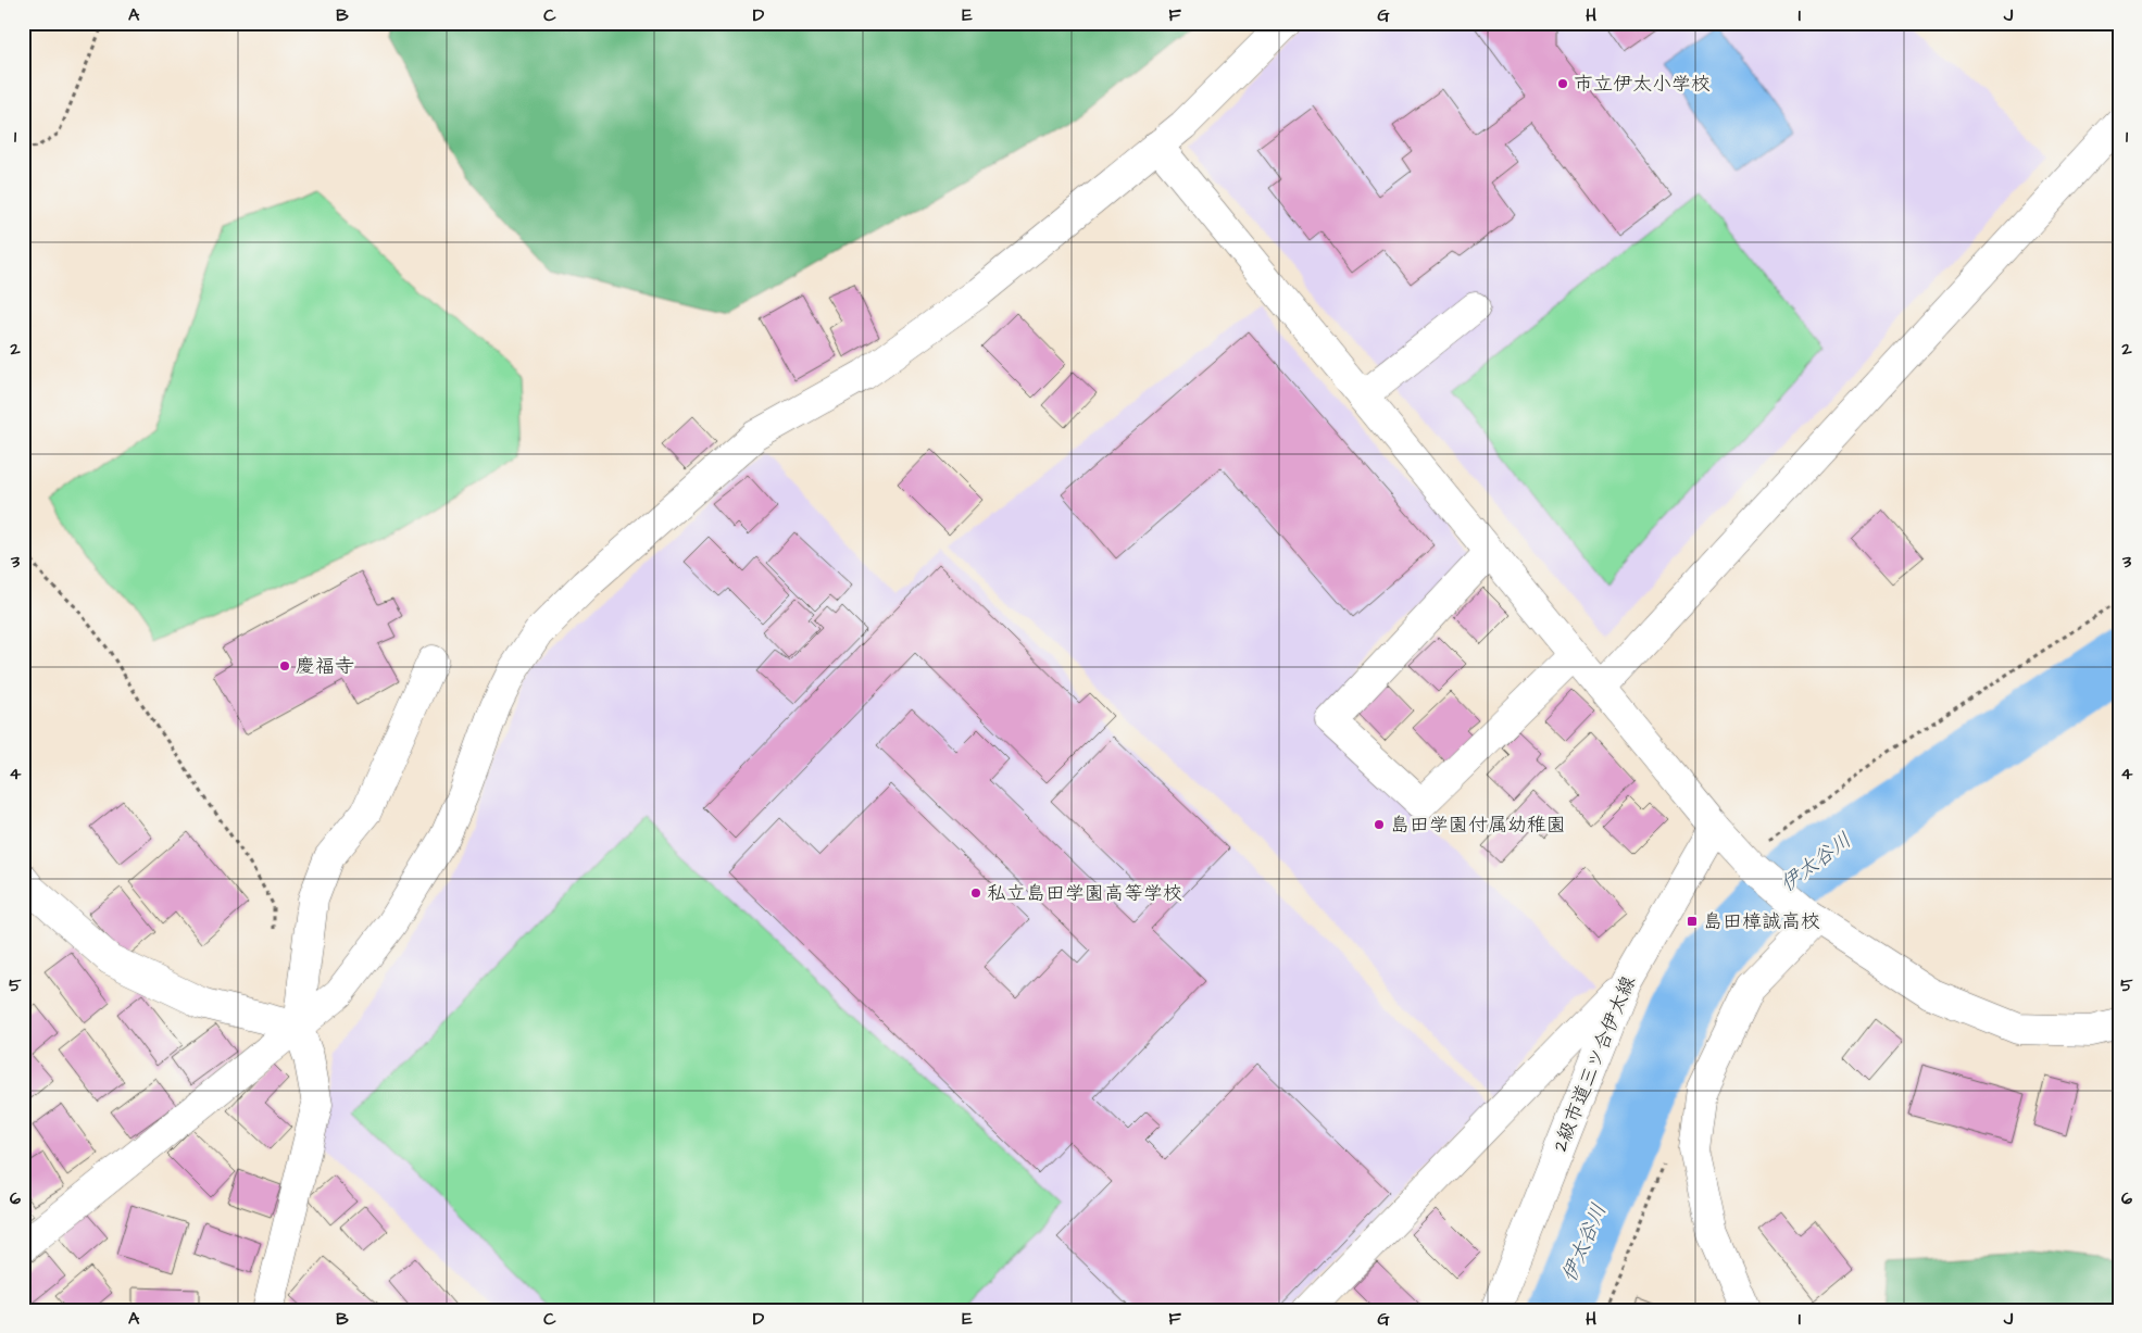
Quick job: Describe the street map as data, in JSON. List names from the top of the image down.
{
  "streets": {
    "street": ["2級市道三ツ合伊太線"]
  },
  "water": ["伊太谷川"],
  "places": {
    "other": [
      "市立伊太小学校",
      "慶福寺",
      "島田学園付属幼稚園",
      "私立島田学園高等学校"
    ],
    "transit": ["島田樟誠高校"]
  },
  "grid": {
    "columns": [
      "A",
      "B",
      "C",
      "D",
      "E",
      "F",
      "G",
      "H",
      "I",
      "J"
    ],
    "rows": [
      "1",
      "2",
      "3",
      "4",
      "5",
      "6"
    ]
  }
}
